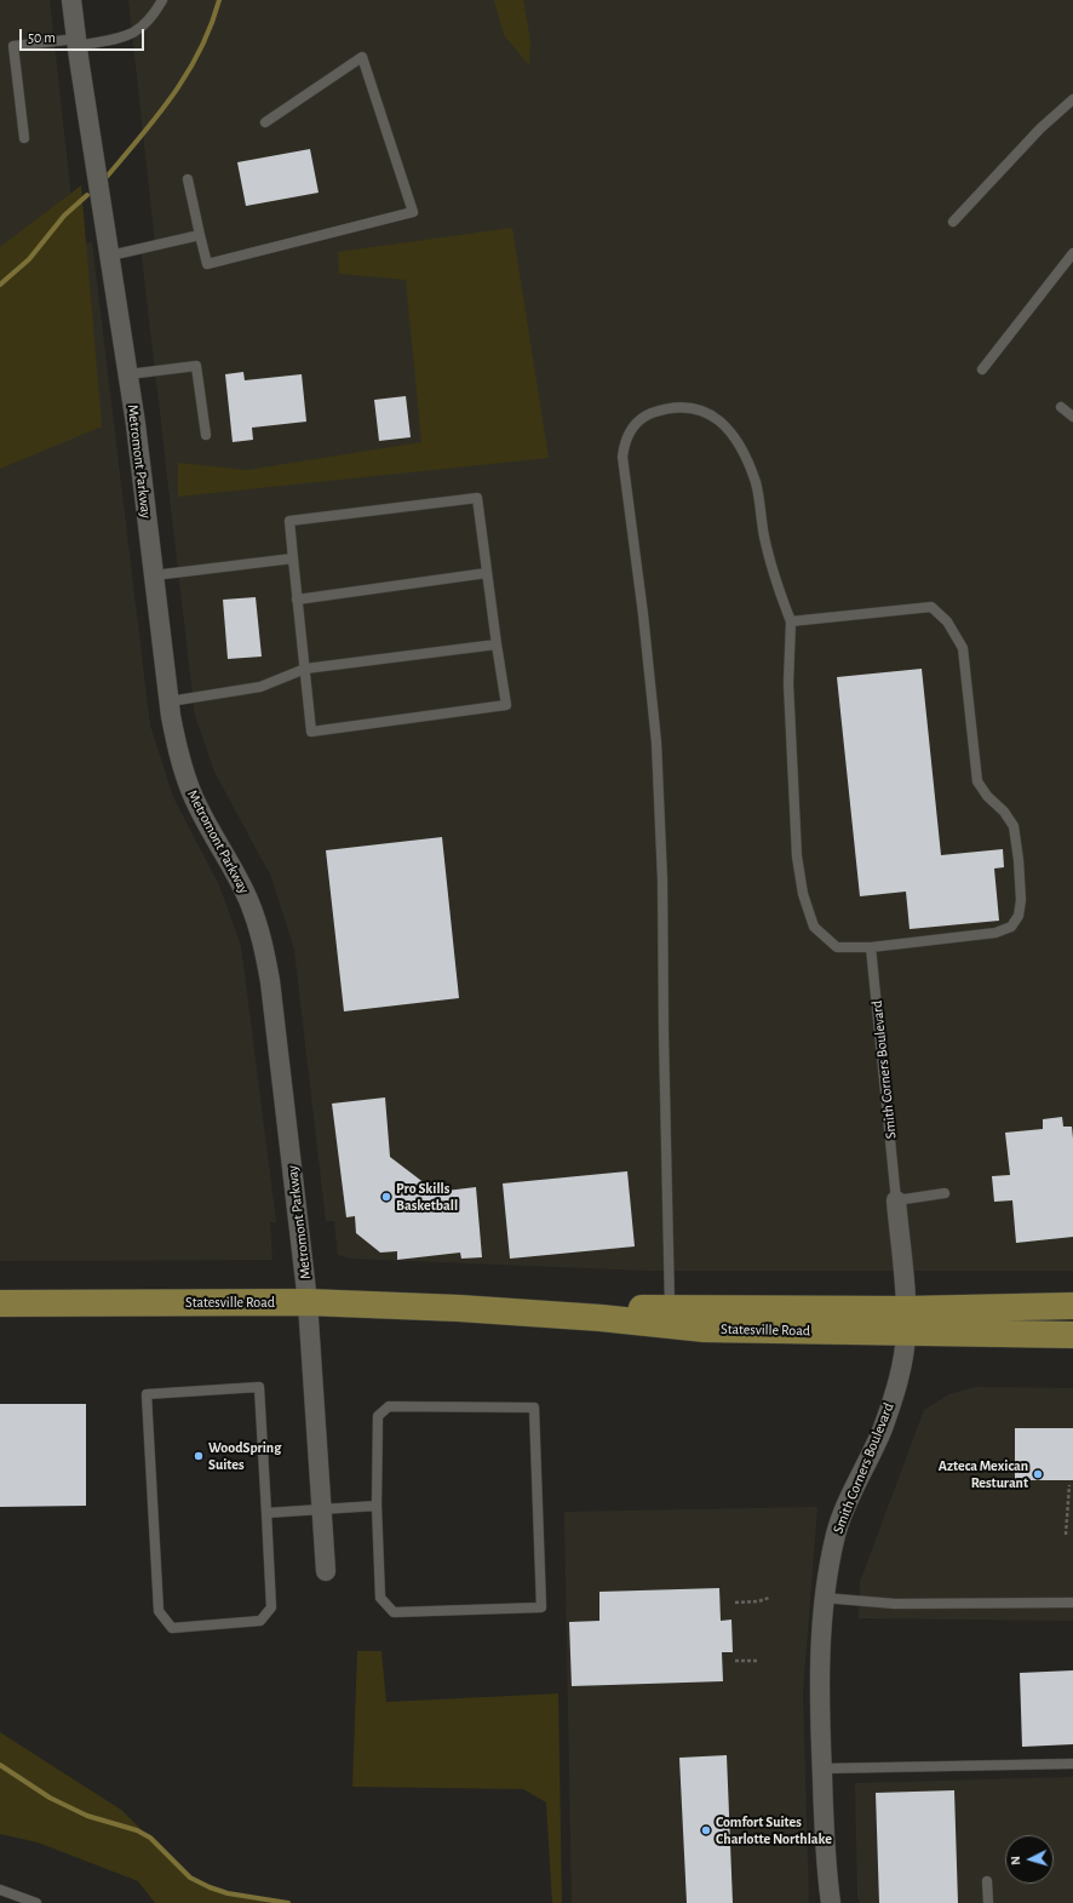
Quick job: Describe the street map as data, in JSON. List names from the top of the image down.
{
  "streets": {
    "main road": ["Statesville Road"],
    "street": ["Metromont Parkway", "Smith Corners Boulevard"]
  },
  "crossings": [
    ["Metromont Parkway", "Statesville Road"],
    ["Smith Corners Boulevard", "Statesville Road"]
  ],
  "places": [
    "Pro Skills Basketball",
    "WoodSpring Suites",
    "Azteca Mexican Resturant",
    "Comfort Suites Charlotte Northlake"
  ],
  "scale_bar": "50 m",
  "north": "left"
}
